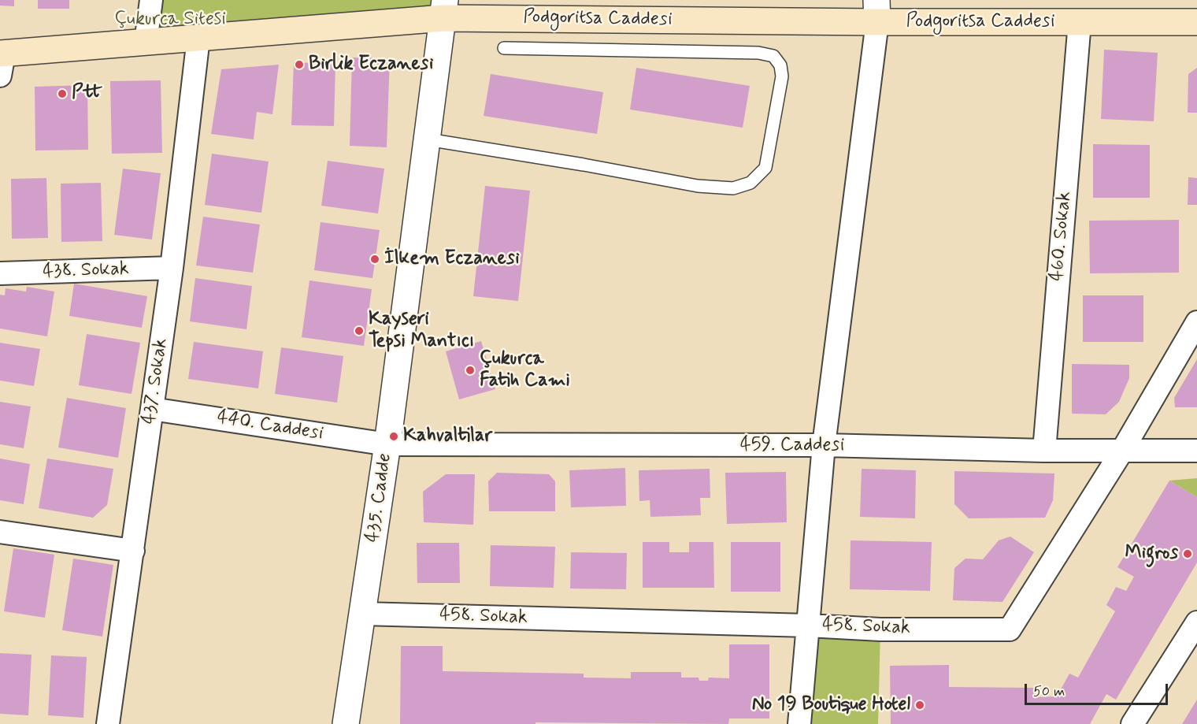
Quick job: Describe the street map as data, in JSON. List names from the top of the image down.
{
  "streets": {
    "main road": ["Podgoritsa Caddesi"],
    "street": [
      "460. Sokak",
      "438. Sokak",
      "437. Sokak",
      "440. Caddesi",
      "459. Caddesi",
      "435. Cadde",
      "458. Sokak"
    ]
  },
  "crossings": [
    ["Podgoritsa Caddesi", "460. Sokak"],
    ["Podgoritsa Caddesi", "437. Sokak"],
    ["Podgoritsa Caddesi", "435. Cadde"],
    ["460. Sokak", "459. Caddesi"],
    ["438. Sokak", "437. Sokak"],
    ["437. Sokak", "440. Caddesi"],
    ["440. Caddesi", "459. Caddesi"],
    ["440. Caddesi", "435. Cadde"],
    ["459. Caddesi", "435. Cadde"],
    ["459. Caddesi", "458. Sokak"],
    ["435. Cadde", "458. Sokak"]
  ],
  "parks": ["Çukurca Sitesi"],
  "places": [
    "Birlik Eczanesi",
    "Ptt",
    "İlkem Eczanesi",
    "Kayseri Tepsi Mantıcı",
    "Çukurca Fatih Cami",
    "Kahvaltilar",
    "Migros",
    "No 19 Boutique Hotel"
  ],
  "scale_bar": "50 m"
}
